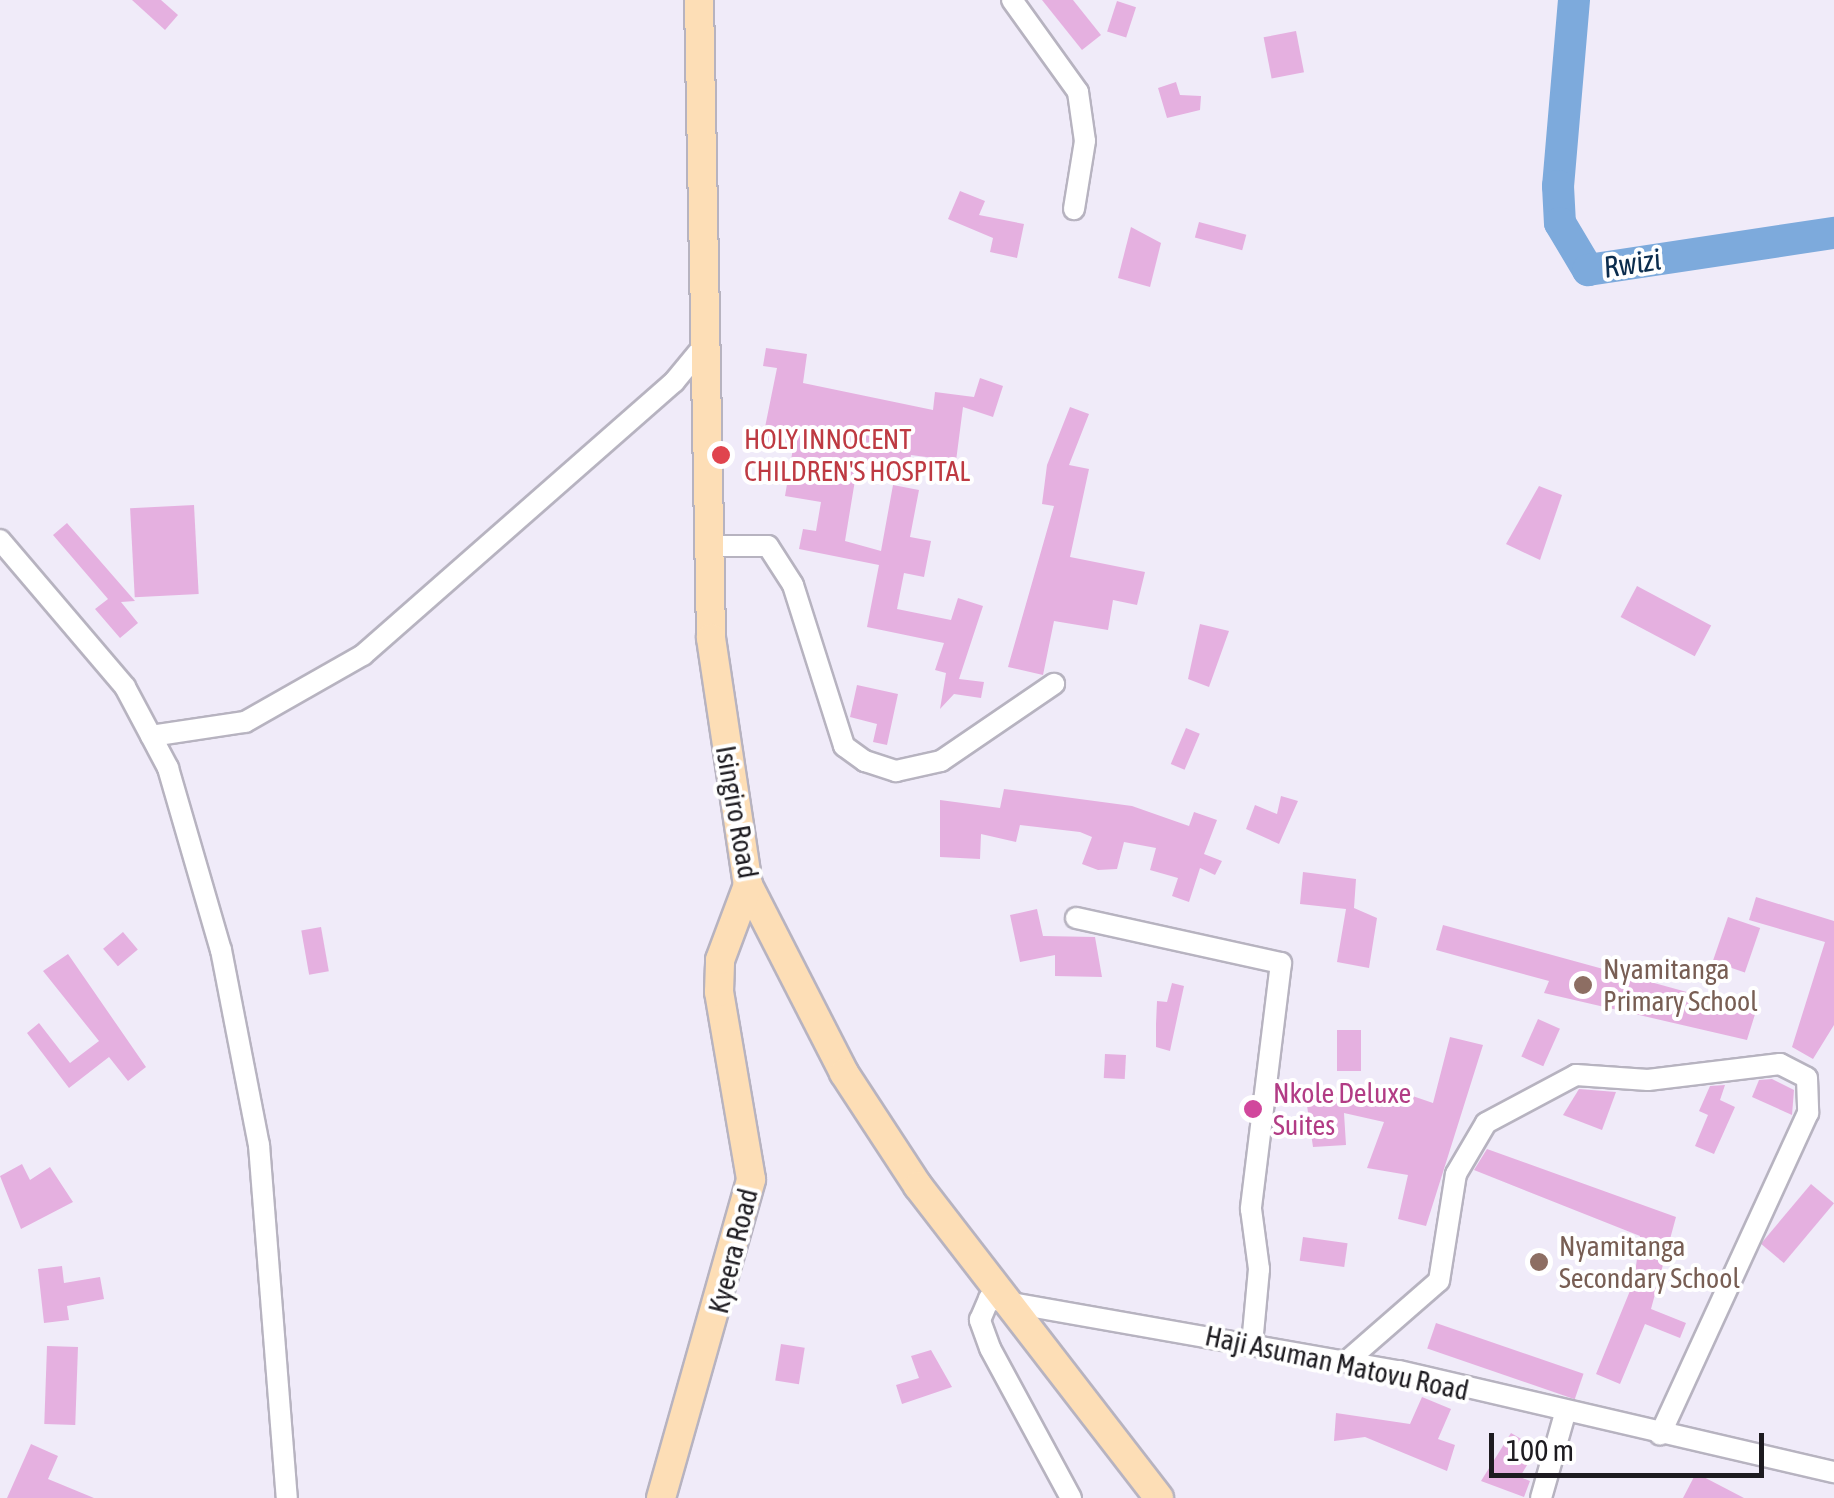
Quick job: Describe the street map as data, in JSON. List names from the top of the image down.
{
  "streets": {
    "main road": ["Isingiro Road", "Kyeera Road"],
    "street": ["Haji Asuman Matovu Road"]
  },
  "crossings": [
    ["Isingiro Road", "Kyeera Road"],
    ["Isingiro Road", "Haji Asuman Matovu Road"]
  ],
  "water": ["Rwizi"],
  "places": [
    "HOLY INNOCENT CHILDREN'S HOSPITAL",
    "Nyamitanga Primary School",
    "Nkole Deluxe Suites",
    "Nyamitanga Secondary School"
  ],
  "scale_bar": "100 m"
}
